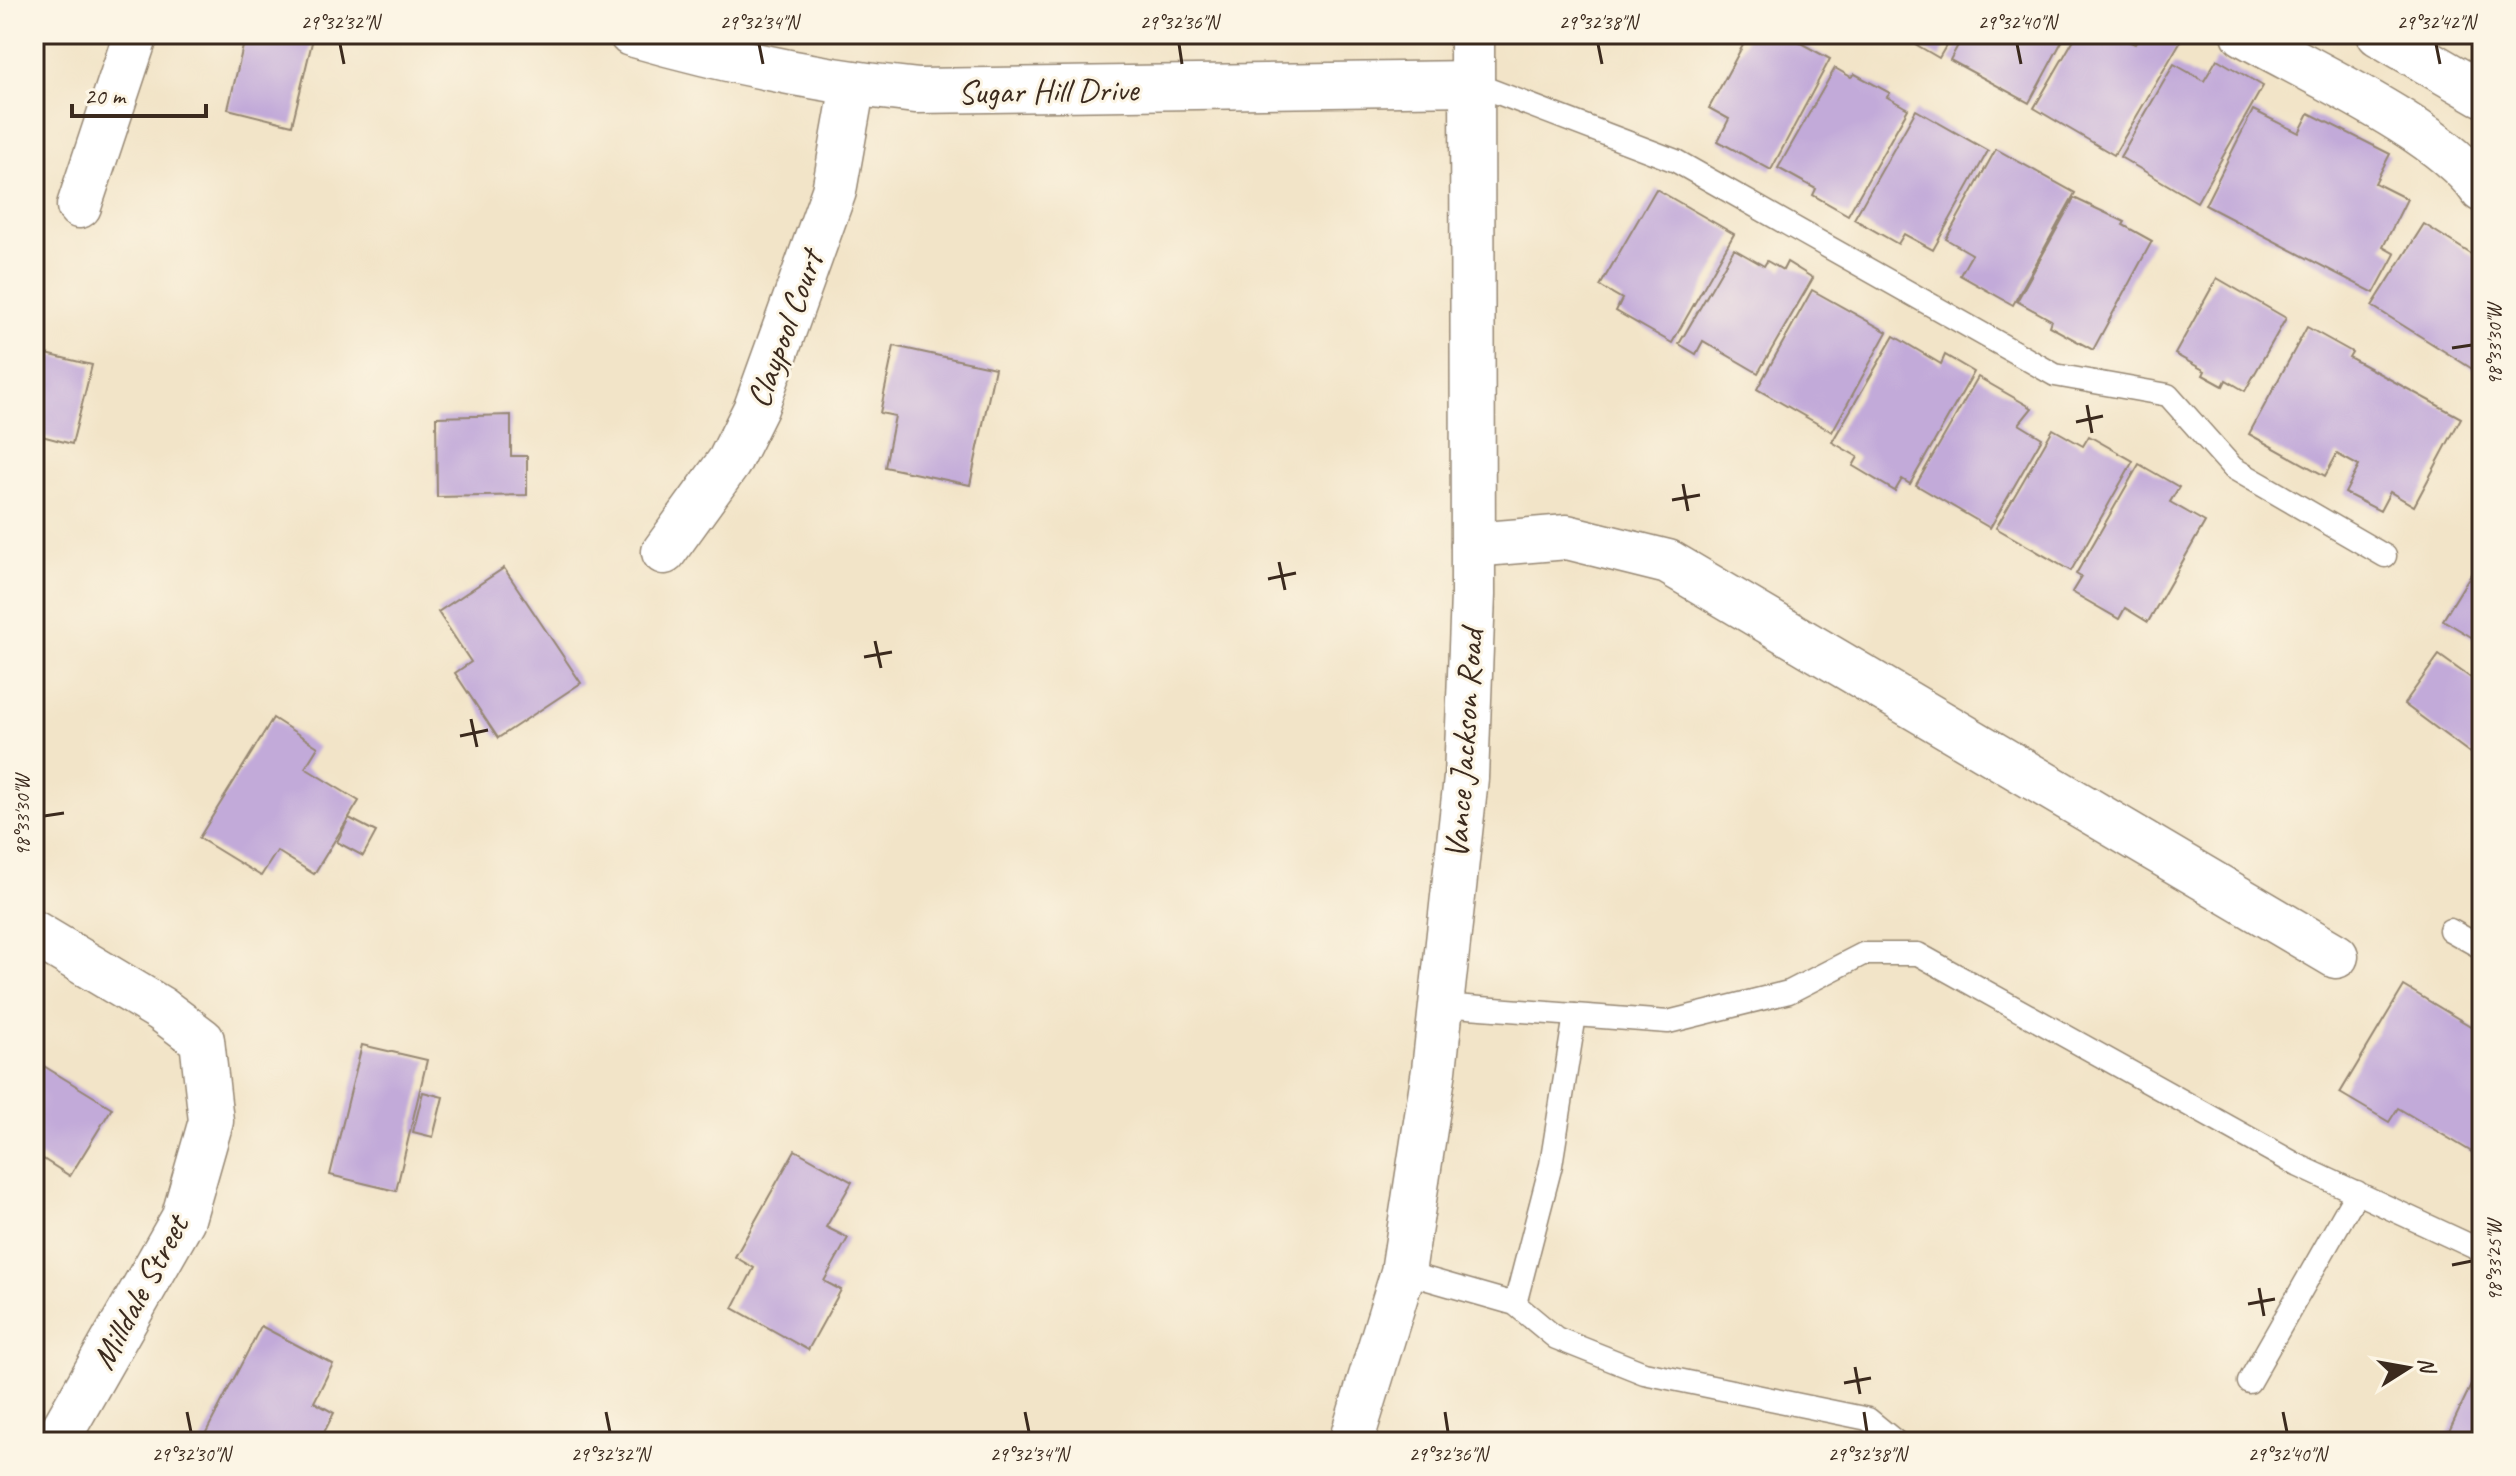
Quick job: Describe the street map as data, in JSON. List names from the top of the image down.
{
  "streets": {
    "street": [
      "Sugar Hill Drive",
      "Claypool Court",
      "Vance Jackson Road",
      "Milldale Street"
    ]
  },
  "crossings": [
    ["Sugar Hill Drive", "Claypool Court"],
    ["Sugar Hill Drive", "Vance Jackson Road"]
  ],
  "scale_bar": "20 m",
  "north": "right",
  "coordinates": [
    "29°32'32\"N",
    "29°32'34\"N",
    "29°32'36\"N",
    "29°32'38\"N",
    "29°32'40\"N",
    "29°32'42\"N",
    "98°33'30\"W",
    "98°33'25\"W",
    "29°32'30\"N"
  ]
}
